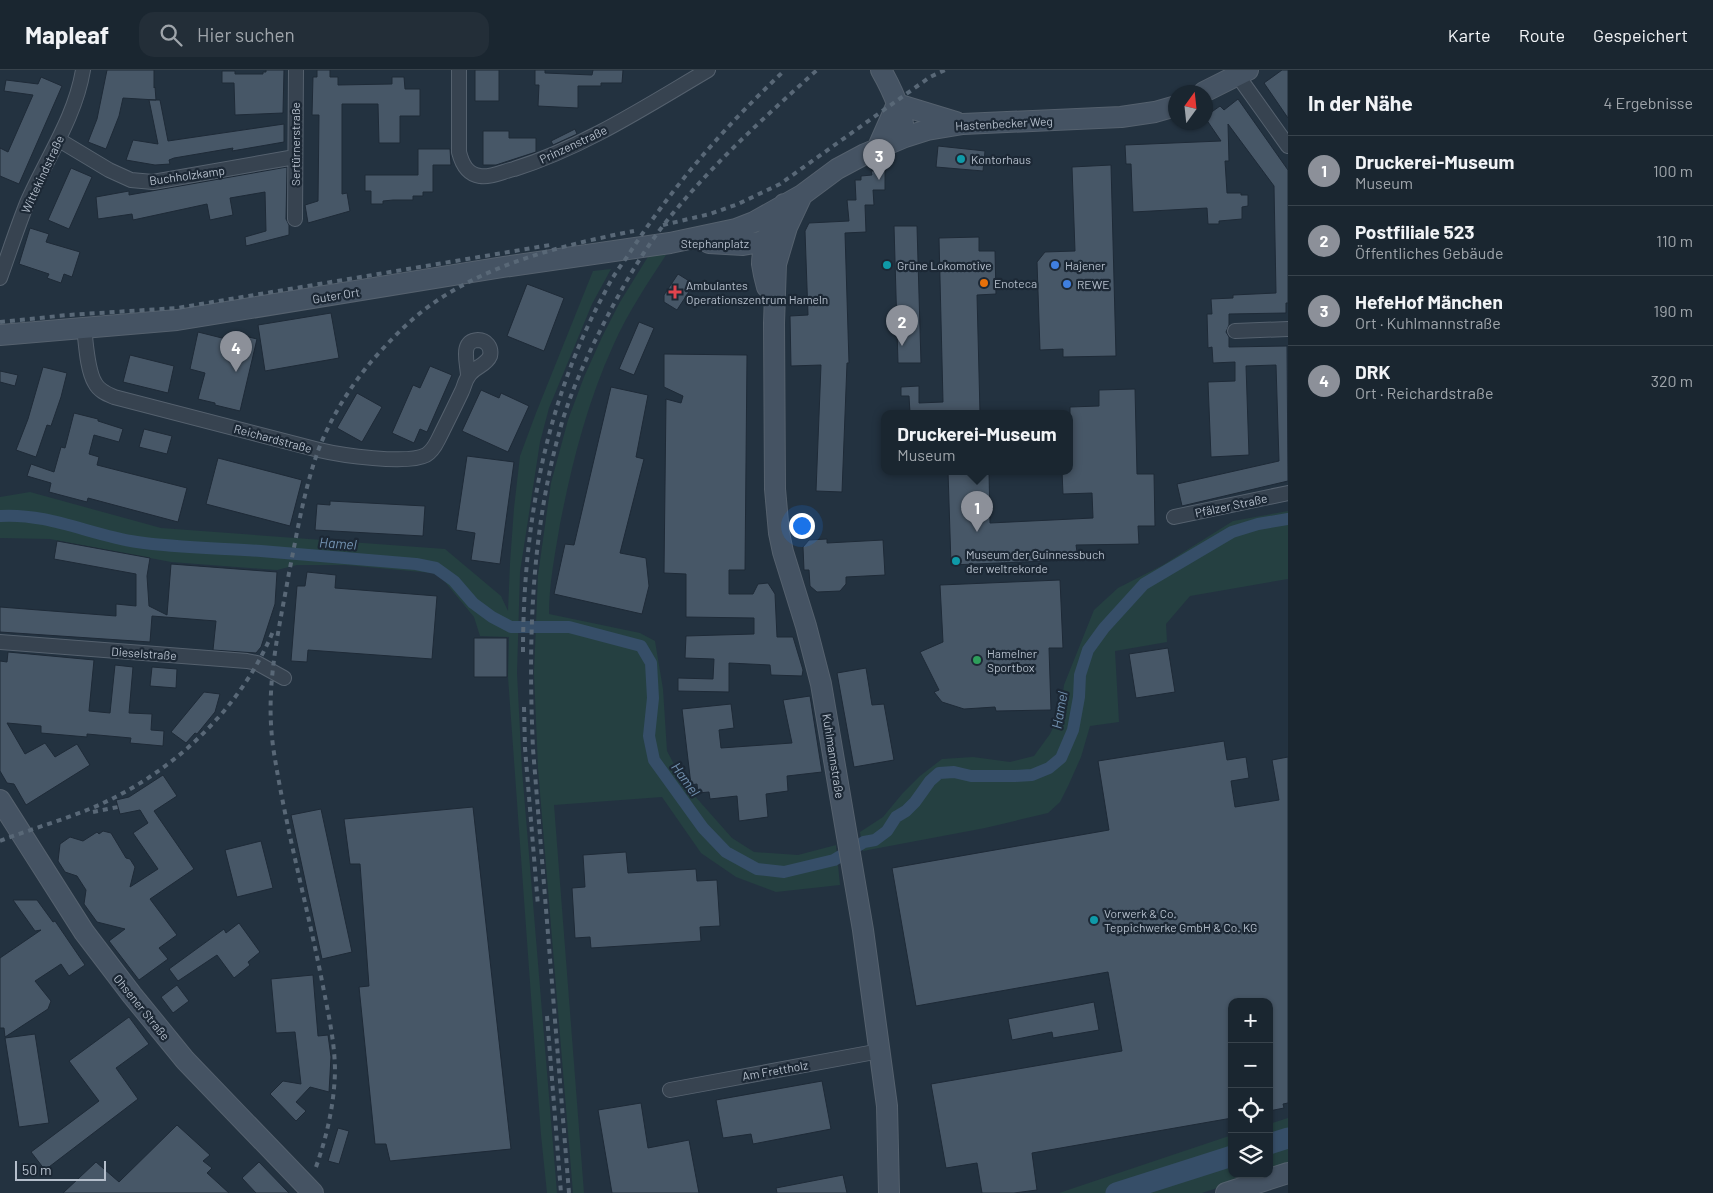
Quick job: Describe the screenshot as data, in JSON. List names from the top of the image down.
{
  "streets": {
    "main road": [
      "Hastenbecker Weg",
      "Stephanplatz",
      "Guter Ort",
      "Kuhlmannstraße",
      "Ohsener Straße"
    ],
    "street": [
      "Sertürnerstraße",
      "Prinzenstraße",
      "Wittekindstraße",
      "Buchholzkamp",
      "Reichardstraße",
      "Pfälzer Straße",
      "Dieselstraße",
      "Am Frettholz"
    ]
  },
  "crossings": [
    ["Sertürnerstraße", "Buchholzkamp"],
    ["Wittekindstraße", "Buchholzkamp"],
    ["Stephanplatz", "Guter Ort"],
    ["Stephanplatz", "Kuhlmannstraße"],
    ["Guter Ort", "Reichardstraße"],
    ["Kuhlmannstraße", "Am Frettholz"]
  ],
  "water": ["Hamel"],
  "places": {
    "other": [
      "Kontorhaus",
      "Grüne Lokomotive",
      "Hajener",
      "Enoteca",
      "REWE",
      "Museum der Guinnessbuch der weltrekorde",
      "Hamelner Sportbox",
      "Vorwerk & Co. Teppichwerke GmbH & Co. KG"
    ],
    "health": ["Ambulantes Operationszentrum Hameln"]
  },
  "scale_bar": "50 m",
  "north": "top",
  "page": {
    "header": "Mapleaf",
    "search": "Hier suchen",
    "nav": ["Karte", "Route", "Gespeichert"],
    "heading": ["In der Nähe", "4 Ergebnisse"],
    "list": [
      {
        "mark": "1",
        "name": "Druckerei-Museum",
        "note": "Museum",
        "value": "100 m"
      },
      {
        "mark": "2",
        "name": "Postfiliale 523",
        "note": "Öffentliches Gebäude",
        "value": "110 m"
      },
      {
        "mark": "3",
        "name": "HefeHof Mänchen",
        "note": "Ort · Kuhlmannstraße",
        "value": "190 m"
      },
      {
        "mark": "4",
        "name": "DRK",
        "note": "Ort · Reichardstraße",
        "value": "320 m"
      }
    ],
    "pins": [
      "3",
      "2",
      "4",
      "1"
    ],
    "popup": ["Druckerei-Museum", "Museum"],
    "map_buttons": ["+", "−"],
    "scale": "50 m"
  }
}
